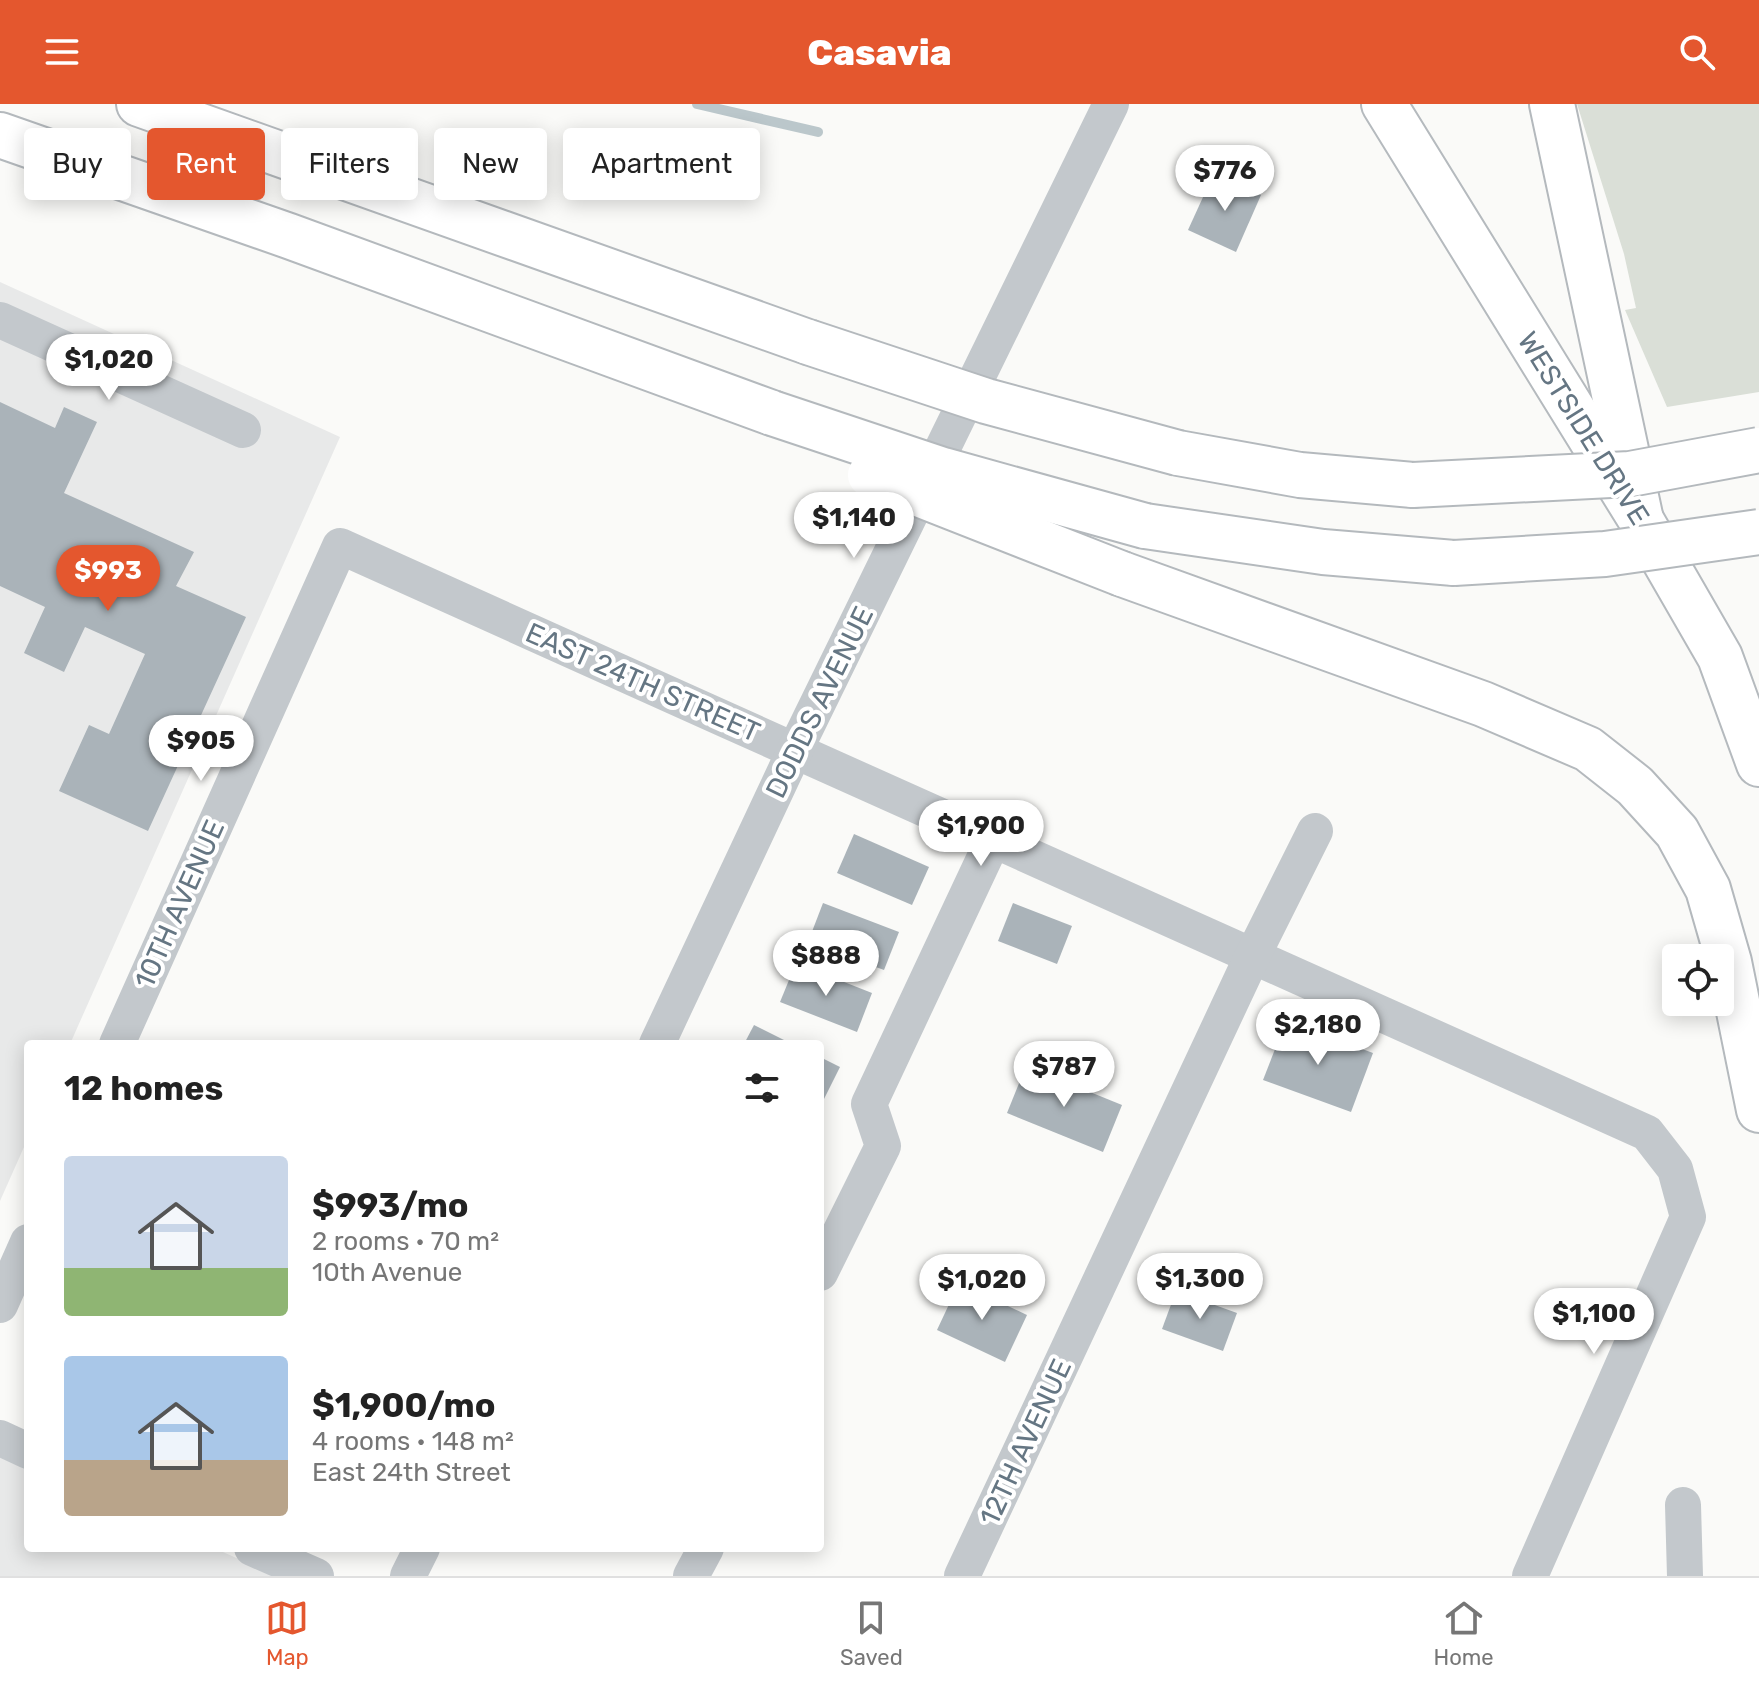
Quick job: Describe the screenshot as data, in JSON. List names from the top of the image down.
{
  "streets": {
    "main road": ["WESTSIDE DRIVE"],
    "street": [
      "EAST 24TH STREET",
      "DODDS AVENUE",
      "10TH AVENUE",
      "12TH AVENUE"
    ]
  },
  "crossings": [
    ["EAST 24TH STREET", "DODDS AVENUE"],
    ["EAST 24TH STREET", "10TH AVENUE"],
    ["EAST 24TH STREET", "12TH AVENUE"]
  ],
  "page": {
    "header": "Casavia",
    "chip": [
      "Buy",
      "Rent",
      "Filters",
      "New",
      "Apartment"
    ],
    "price": [
      "$776",
      "$1,020",
      "$1,140",
      "$993",
      "$905",
      "$1,900",
      "$888",
      "$2,180",
      "$787",
      "$1,300",
      "$1,020",
      "$1,100"
    ],
    "heading": "12 homes",
    "list": [
      {
        "name": "$993/mo",
        "note": "2 rooms · 70 m² · 10th Avenue"
      },
      {
        "name": "$1,900/mo",
        "note": "4 rooms · 148 m² · East 24th Street"
      }
    ],
    "tabs": ["Map", "Saved", "Home"]
  }
}
